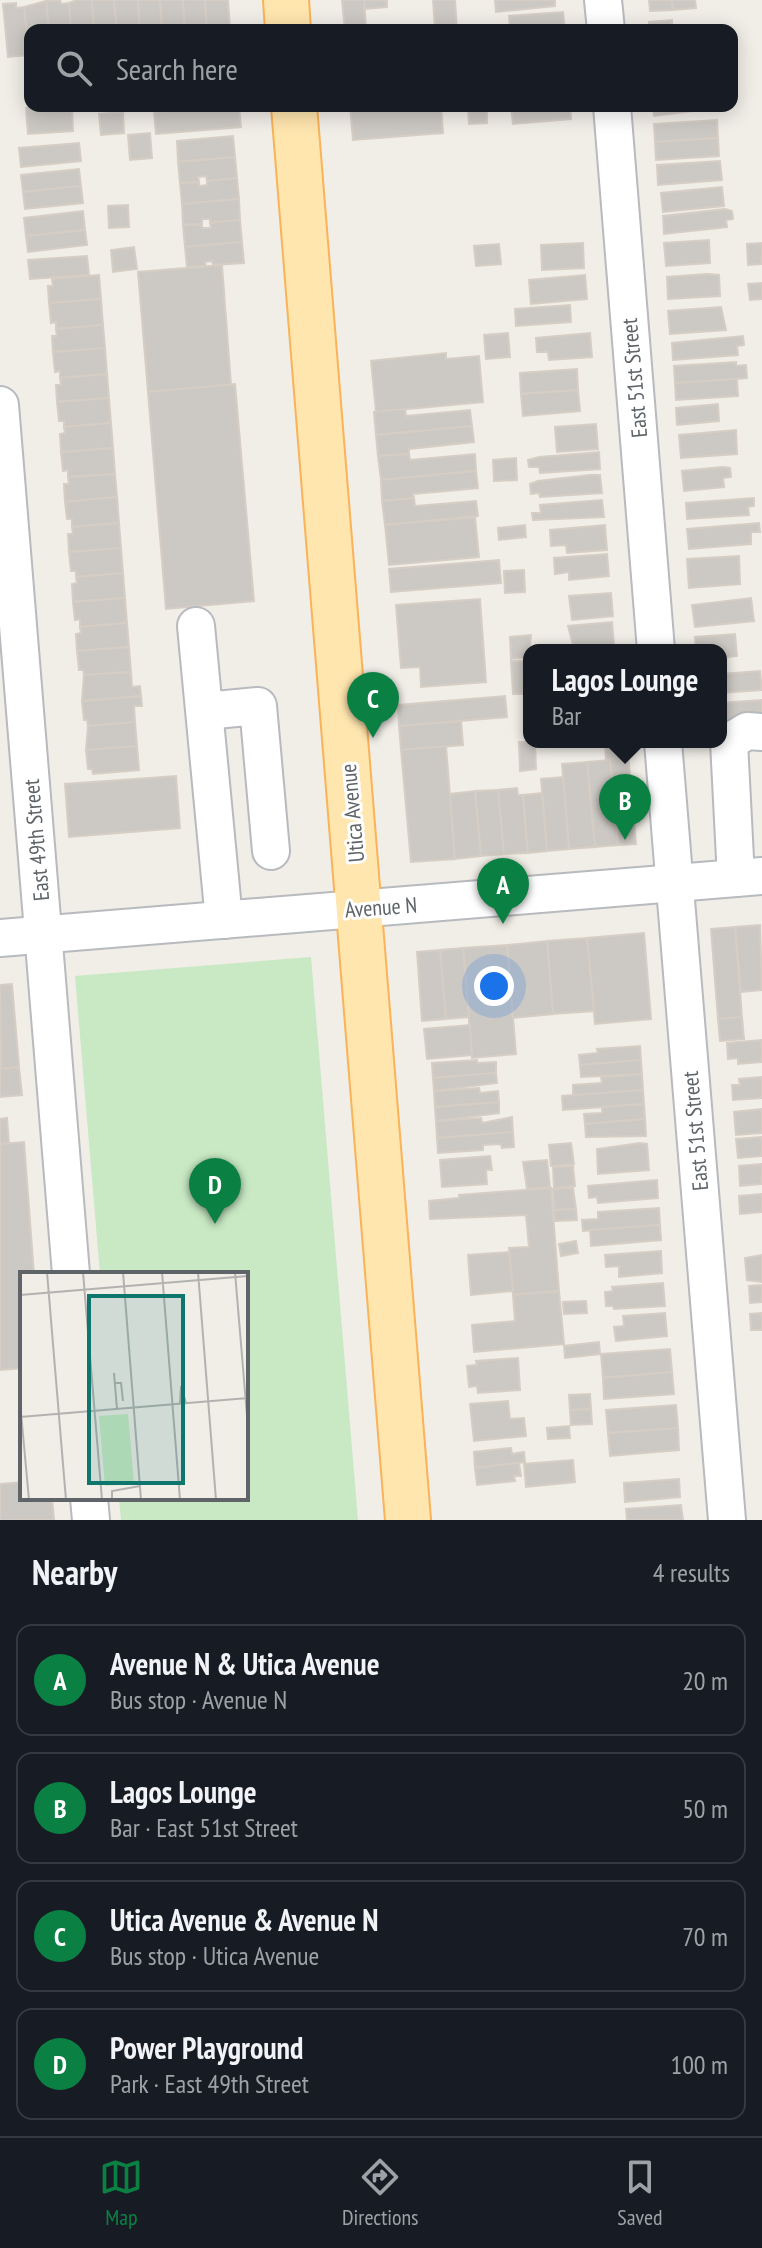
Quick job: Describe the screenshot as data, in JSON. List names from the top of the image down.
{
  "streets": {
    "main road": ["Utica Avenue"],
    "street": ["East 51st Street", "East 49th Street", "Avenue N"]
  },
  "crossings": [
    ["East 51st Street", "Avenue N"],
    ["Utica Avenue", "Avenue N"],
    ["East 49th Street", "Avenue N"]
  ],
  "page": {
    "search": "Search here",
    "popup": ["Lagos Lounge", "Bar"],
    "pins": [
      "C",
      "B",
      "A",
      "D"
    ],
    "heading": ["Nearby", "4 results"],
    "list": [
      {
        "mark": "A",
        "name": "Avenue N & Utica Avenue",
        "note": "Bus stop · Avenue N",
        "value": "20 m"
      },
      {
        "mark": "B",
        "name": "Lagos Lounge",
        "note": "Bar · East 51st Street",
        "value": "50 m"
      },
      {
        "mark": "C",
        "name": "Utica Avenue & Avenue N",
        "note": "Bus stop · Utica Avenue",
        "value": "70 m"
      },
      {
        "mark": "D",
        "name": "Power Playground",
        "note": "Park · East 49th Street",
        "value": "100 m"
      }
    ],
    "nav": ["Map", "Directions", "Saved"]
  }
}
